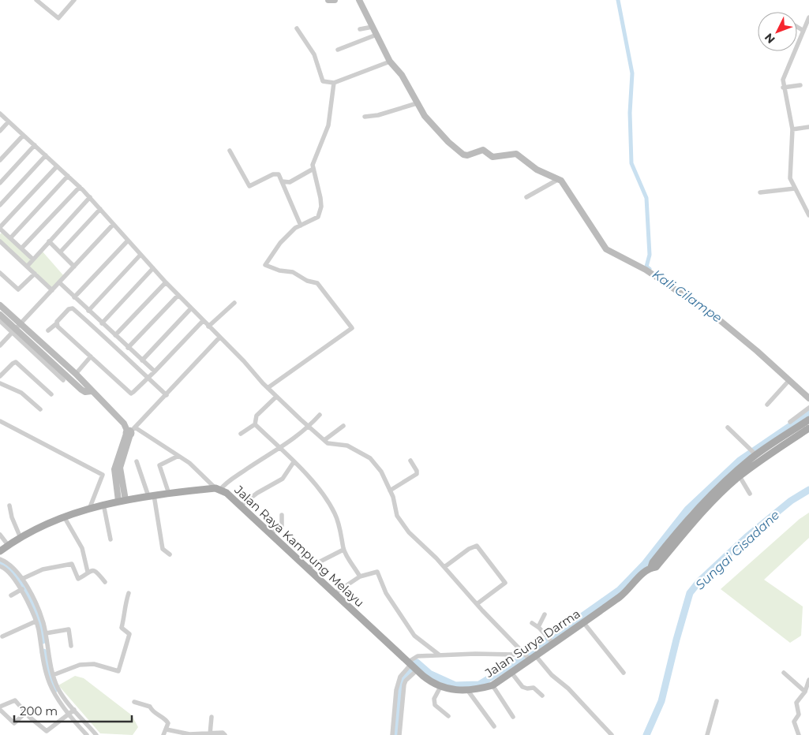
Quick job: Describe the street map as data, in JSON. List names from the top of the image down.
{
  "streets": {
    "main road": ["Jalan Raya Kampung Melayu", "Jalan Surya Darma"]
  },
  "crossings": [
    ["Jalan Raya Kampung Melayu", "Jalan Surya Darma"]
  ],
  "water": ["Kali Cilampe", "Sungai Cisadane"],
  "scale_bar": "200 m",
  "north": "bottom left"
}
